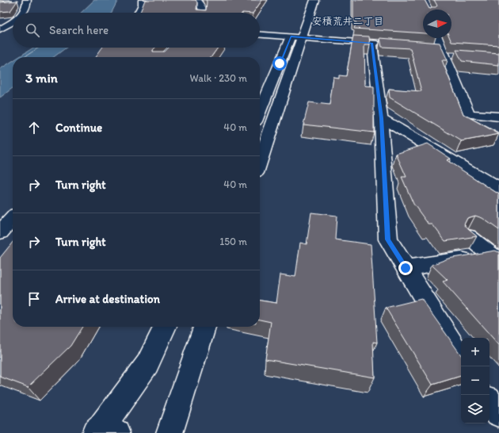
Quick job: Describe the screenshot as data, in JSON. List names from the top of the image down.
{
  "districts": ["安積荒井二丁目"],
  "north": "right",
  "page": {
    "search": "Search here",
    "heading": ["3 min", "Walk · 230 m"],
    "list": [
      ["Continue", "40 m"],
      ["Turn right", "40 m"],
      ["Turn right", "150 m"],
      "Arrive at destination"
    ],
    "map_buttons": ["+", "−"]
  }
}
